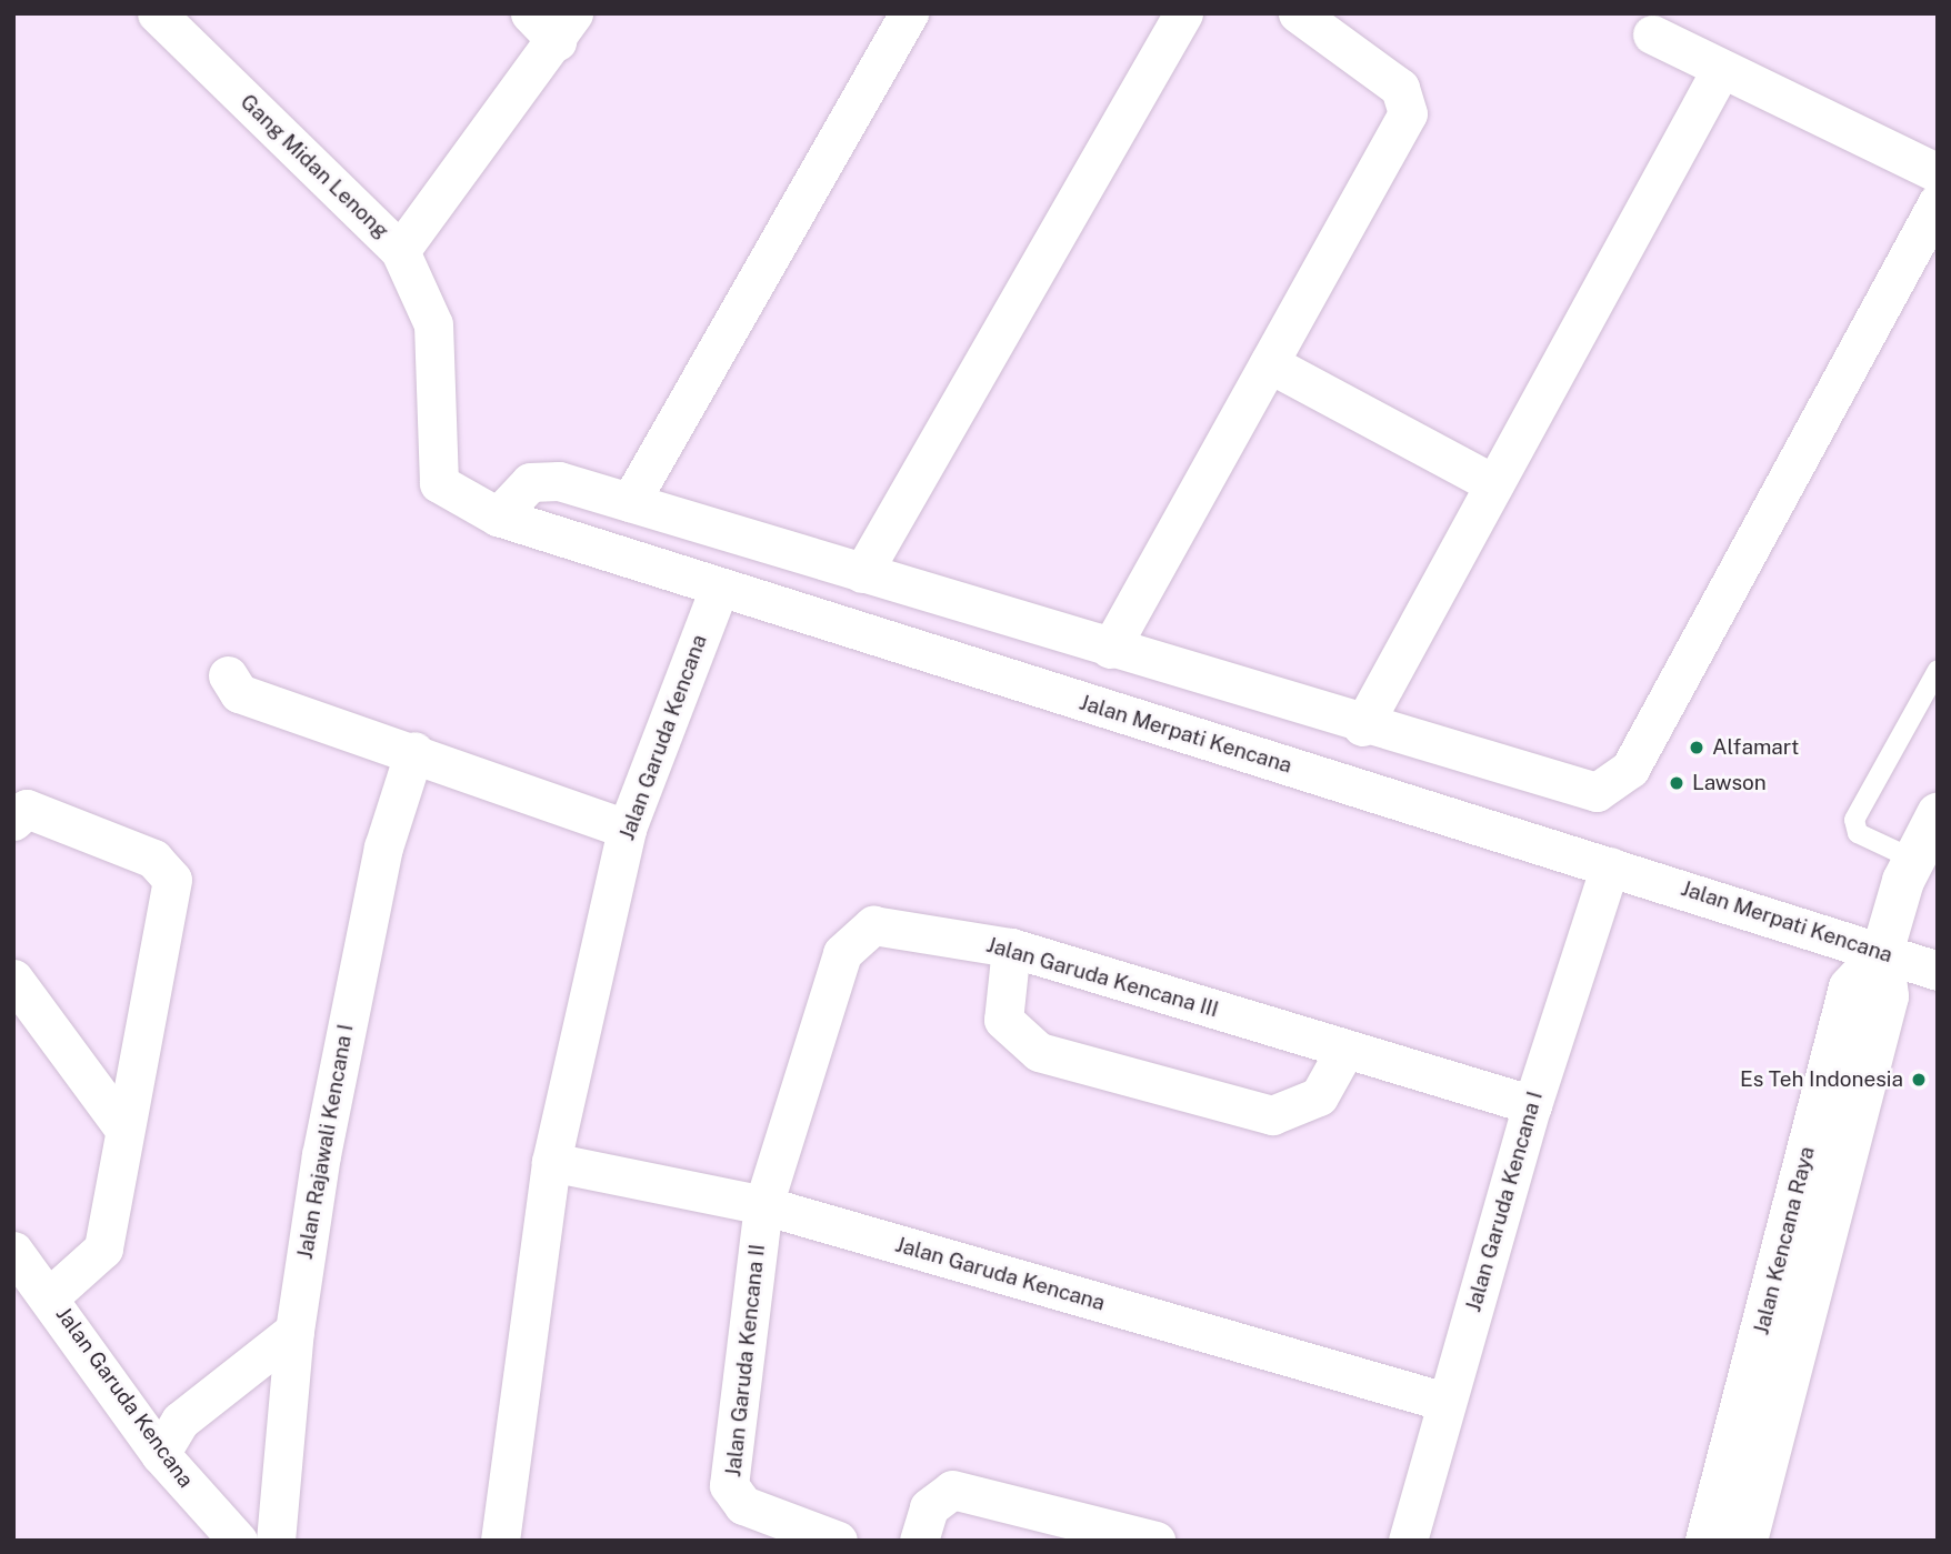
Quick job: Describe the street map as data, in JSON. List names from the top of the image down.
{
  "streets": {
    "street": [
      "Gang Midan Lenong",
      "Jalan Merpati Kencana",
      "Jalan Garuda Kencana",
      "Jalan Garuda Kencana III",
      "Jalan Rajawali Kencana I",
      "Jalan Garuda Kencana I",
      "Jalan Kencana Raya",
      "Jalan Garuda Kencana II"
    ]
  },
  "crossings": [
    ["Gang Midan Lenong", "Jalan Merpati Kencana"],
    ["Jalan Merpati Kencana", "Jalan Garuda Kencana"],
    ["Jalan Merpati Kencana", "Jalan Garuda Kencana I"],
    ["Jalan Merpati Kencana", "Jalan Kencana Raya"],
    ["Jalan Garuda Kencana", "Jalan Garuda Kencana III"],
    ["Jalan Garuda Kencana", "Jalan Garuda Kencana I"],
    ["Jalan Garuda Kencana", "Jalan Garuda Kencana II"],
    ["Jalan Garuda Kencana III", "Jalan Garuda Kencana I"],
    ["Jalan Garuda Kencana III", "Jalan Garuda Kencana II"]
  ],
  "places": ["Alfamart", "Lawson", "Es Teh Indonesia"]
}
